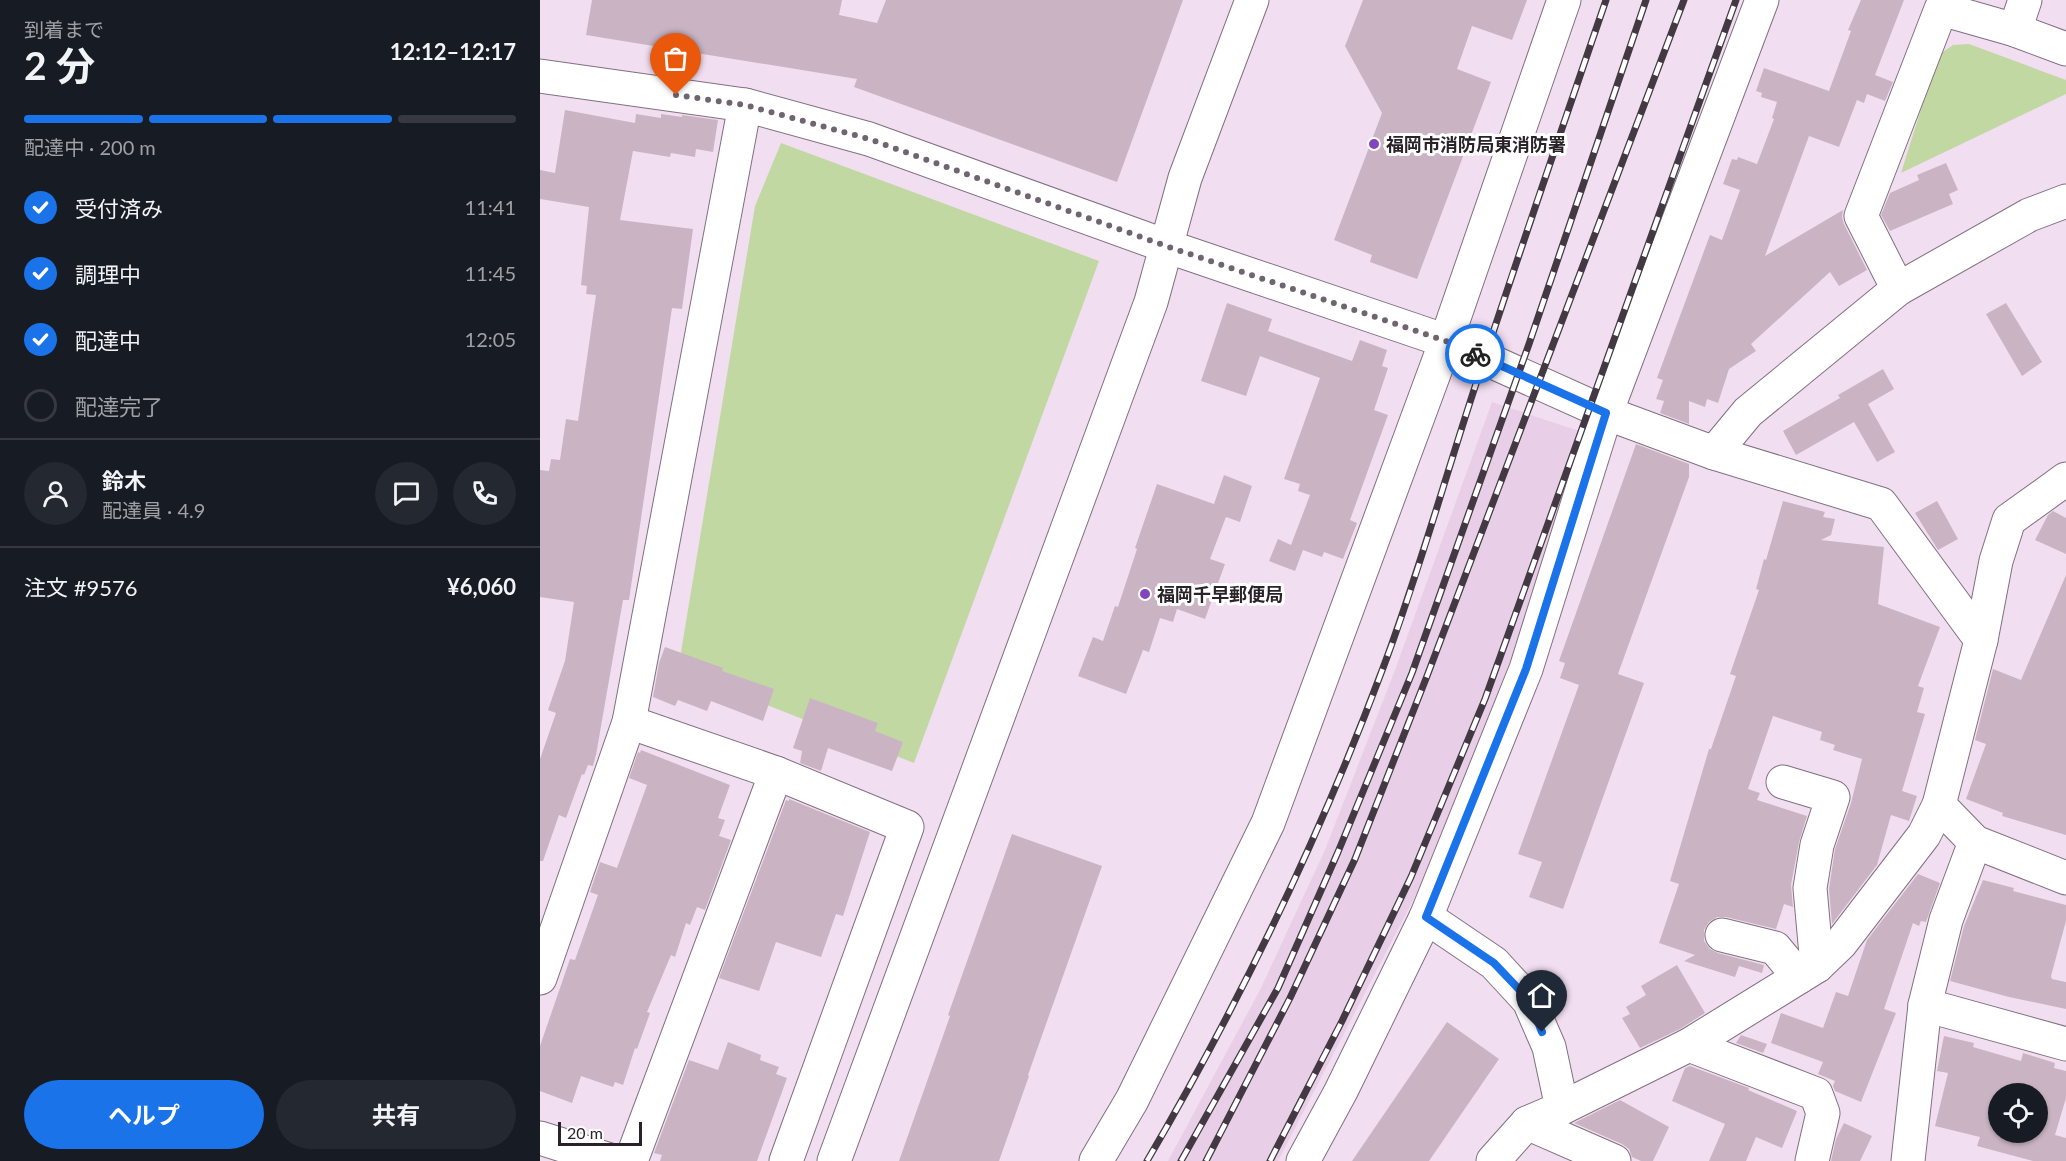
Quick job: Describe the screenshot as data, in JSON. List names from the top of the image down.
{
  "places": ["福岡市消防局東消防署", "福岡千早郵便局"],
  "scale_bar": "20 m",
  "page": {
    "heading": ["2 分", "到着まで", "12:12–12:17"],
    "panel": [
      "鈴木",
      "配達員 · 4.9",
      "注文 #9576",
      "¥6,060"
    ],
    "bar": "配達中 · 200 m",
    "list": [
      ["受付済み", "11:41"],
      ["調理中", "11:45"],
      ["配達中", "12:05"],
      "配達完了"
    ],
    "buttons": ["ヘルプ", "共有"],
    "scale": "20 m"
  }
}
